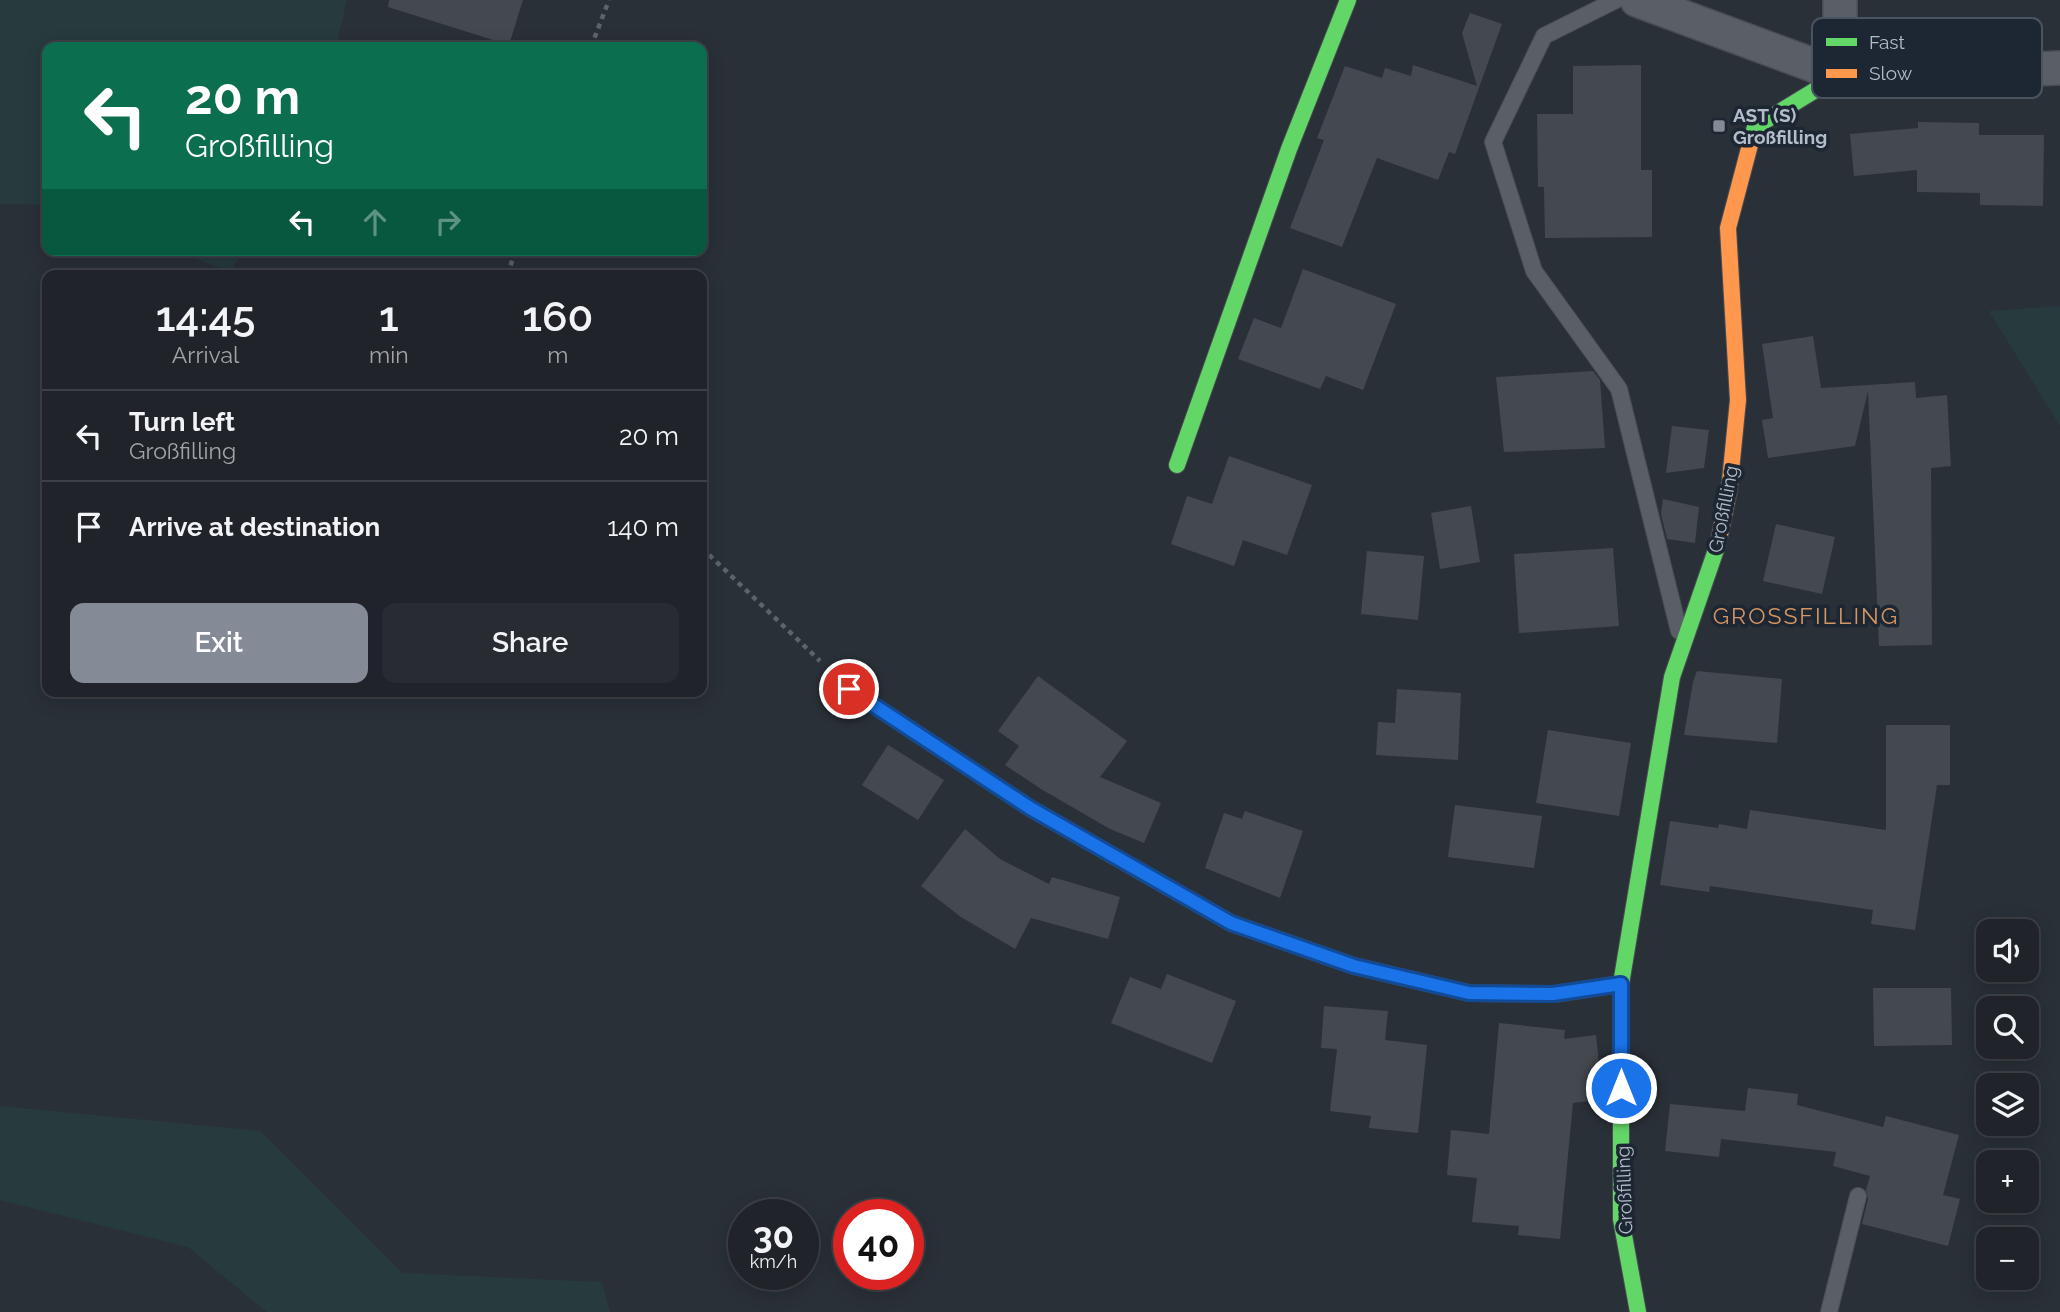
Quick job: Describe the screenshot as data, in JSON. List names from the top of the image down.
{
  "streets": {
    "street": ["Großfilling"]
  },
  "districts": ["GROSSFILLING"],
  "places": {
    "transit": ["AST (S) Großfilling"]
  },
  "legend": ["Fast", "Slow"],
  "page": {
    "turn": ["20 m", "Großfilling"],
    "eta": [
      "14:45",
      "Arrival",
      "1",
      "min",
      "160",
      "m"
    ],
    "list": [
      {
        "name": "Turn left",
        "note": "Großfilling",
        "value": "20 m"
      },
      {
        "name": "Arrive at destination",
        "value": "140 m"
      }
    ],
    "buttons": ["Exit", "Share"],
    "map_buttons": ["+", "−"],
    "speed": "30 km/h",
    "limit": "40"
  }
}
